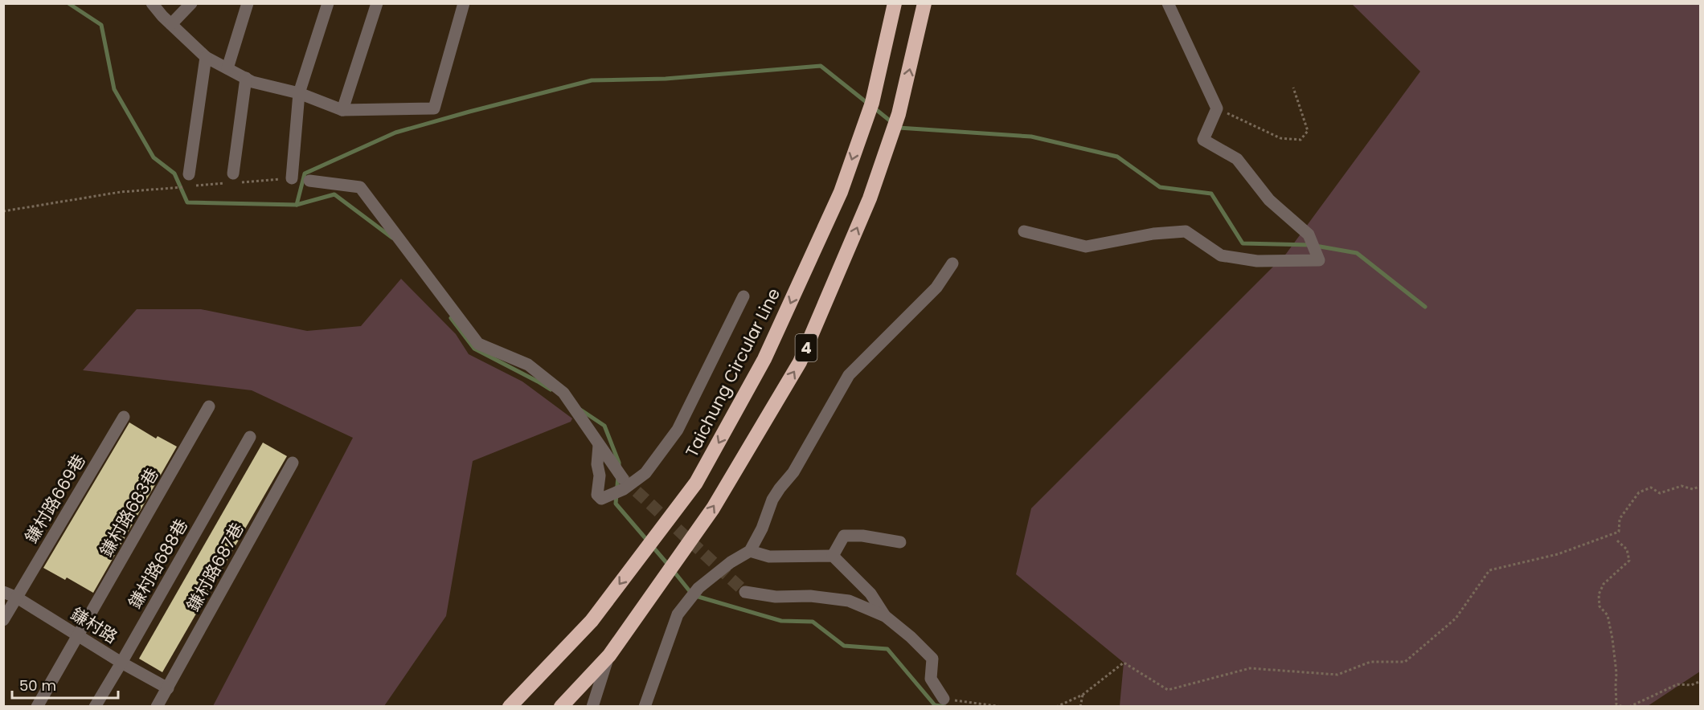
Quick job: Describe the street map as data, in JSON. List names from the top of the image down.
{
  "streets": {
    "highway": ["4", "Taichung Circular Line"],
    "street": [
      "鎌村路669巷",
      "鎌村路683巷",
      "鎌村路688巷",
      "鎌村路687巷",
      "鎌村路"
    ]
  },
  "crossings": [
    ["鎌村路669巷", "鎌村路"],
    ["鎌村路683巷", "鎌村路"],
    ["鎌村路688巷", "鎌村路"],
    ["鎌村路687巷", "鎌村路"]
  ],
  "scale_bar": "50 m"
}
